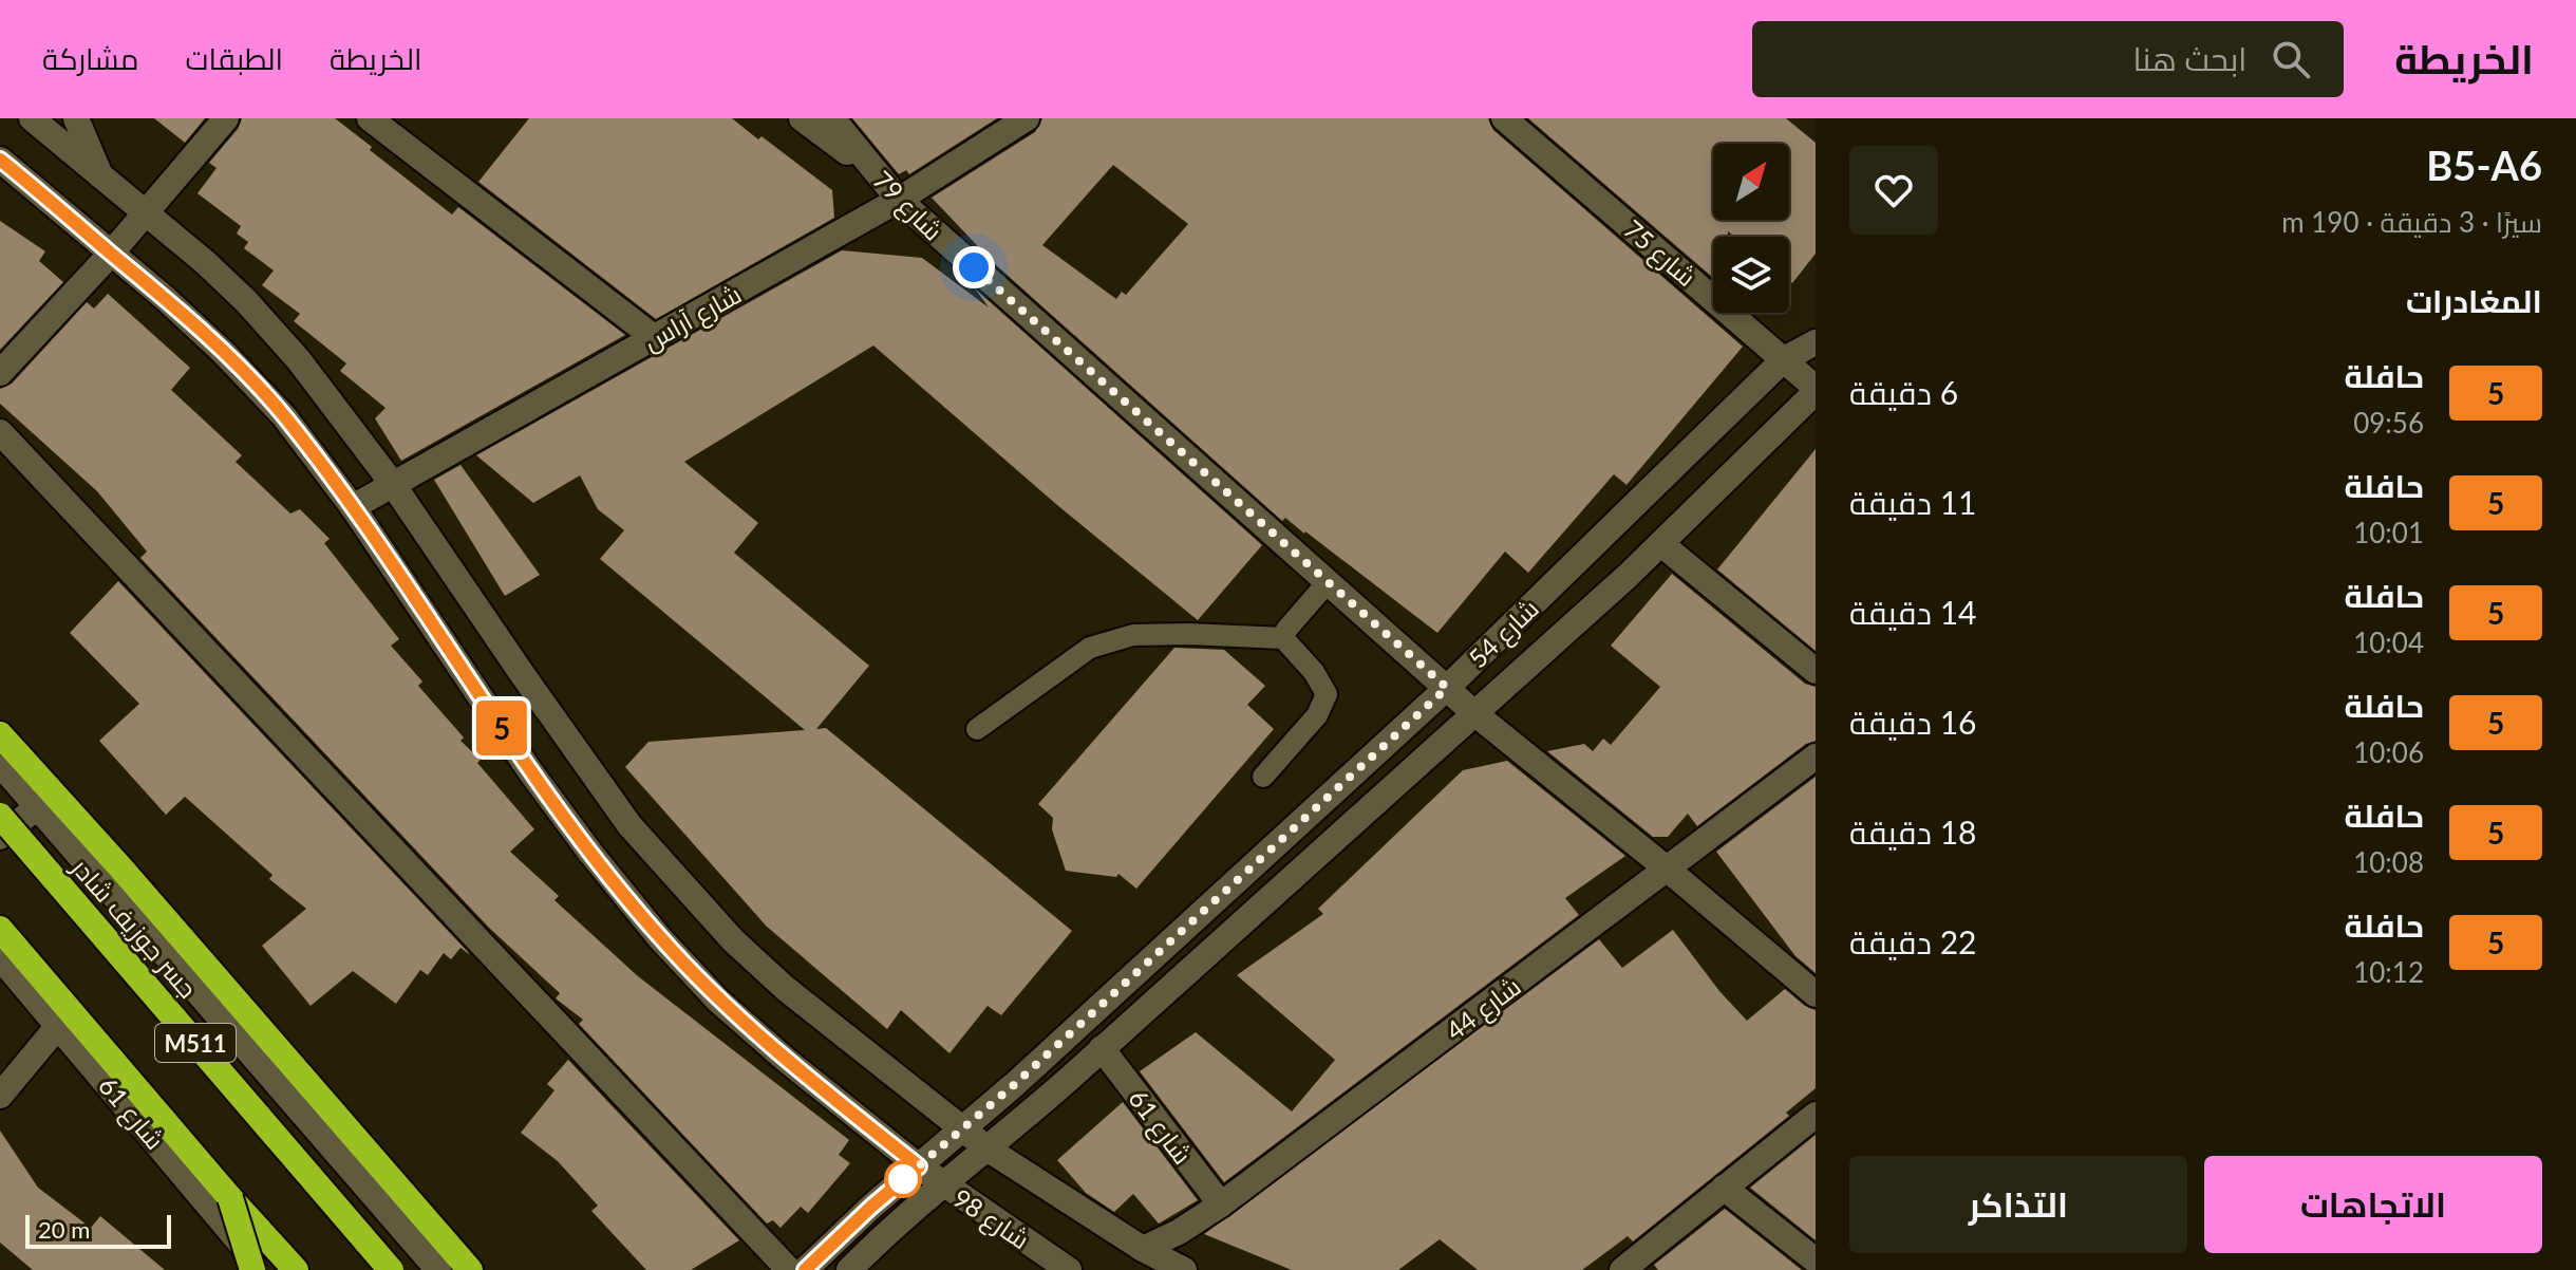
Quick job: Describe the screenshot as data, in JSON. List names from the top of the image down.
{
  "streets": {
    "highway": ["جسر جوزيف شادر", "M511"],
    "street": [
      "شارع 79",
      "شارع 75",
      "شارع آراس",
      "شارع 54",
      "شارع 44",
      "شارع 61",
      "شارع 98"
    ]
  },
  "crossings": [
    ["شارع 79", "شارع آراس"],
    ["شارع 79", "شارع 54"],
    ["شارع 79", "شارع 44"],
    ["شارع 75", "شارع 54"],
    ["شارع آراس", "شارع 98"],
    ["شارع 54", "شارع 61"],
    ["شارع 54", "شارع 98"],
    ["شارع 44", "شارع 61"]
  ],
  "lines": ["bus line 5"],
  "scale_bar": "20 m",
  "north": "top right",
  "page": {
    "header": "الخريطة",
    "search": "ابحث هنا",
    "nav": ["الخريطة", "الطبقات", "مشاركة"],
    "heading": [
      ["B5-A6", "سيرًا · 3 دقيقة · 190 m"],
      "المغادرات"
    ],
    "on_map": "5",
    "list": [
      {
        "mark": "5",
        "name": "حافلة",
        "note": "09:56",
        "value": "6 دقيقة"
      },
      {
        "mark": "5",
        "name": "حافلة",
        "note": "10:01",
        "value": "11 دقيقة"
      },
      {
        "mark": "5",
        "name": "حافلة",
        "note": "10:04",
        "value": "14 دقيقة"
      },
      {
        "mark": "5",
        "name": "حافلة",
        "note": "10:06",
        "value": "16 دقيقة"
      },
      {
        "mark": "5",
        "name": "حافلة",
        "note": "10:08",
        "value": "18 دقيقة"
      },
      {
        "mark": "5",
        "name": "حافلة",
        "note": "10:12",
        "value": "22 دقيقة"
      }
    ],
    "buttons": ["الاتجاهات", "التذاكر"],
    "scale": "20 m"
  }
}
